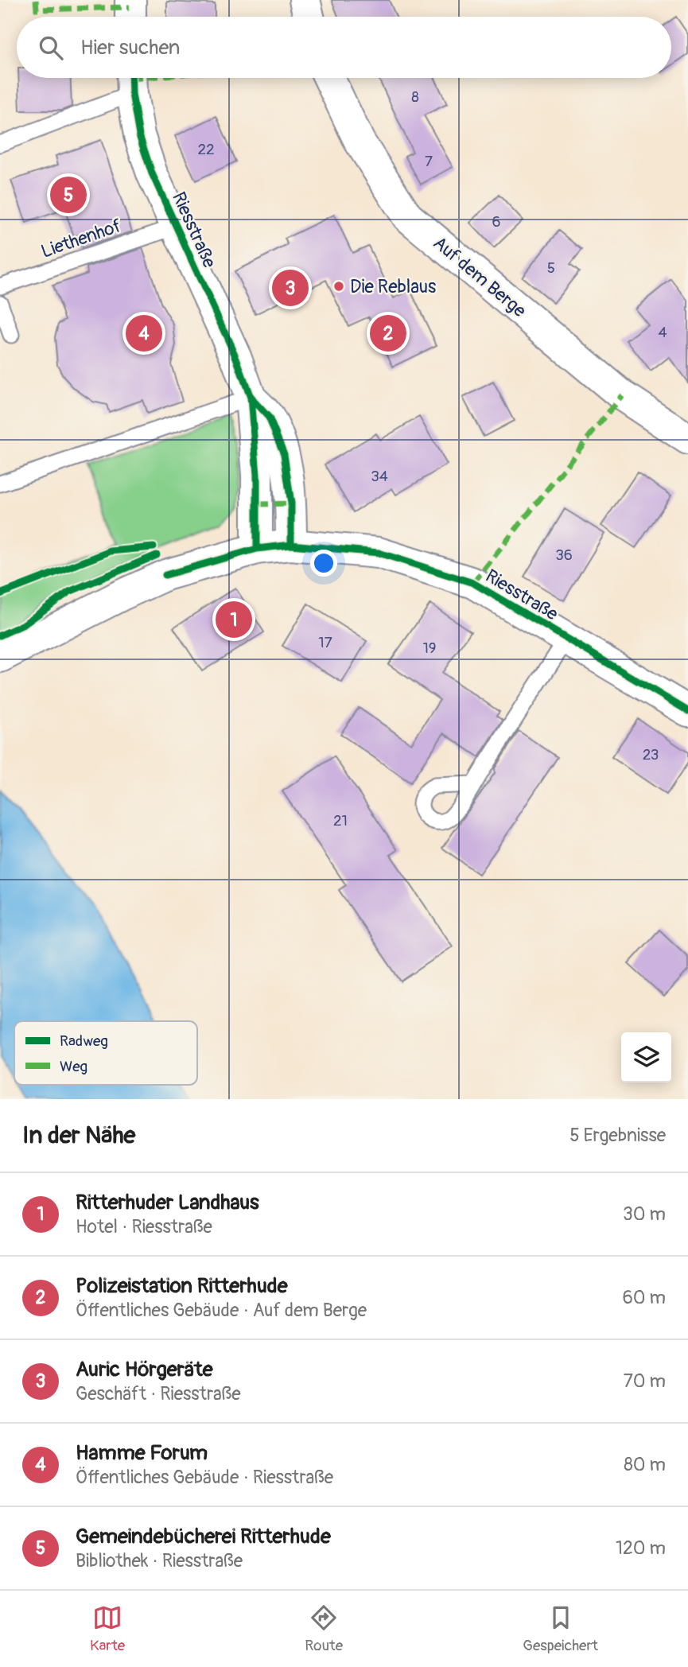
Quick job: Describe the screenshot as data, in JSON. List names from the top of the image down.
{
  "streets": {
    "street": ["Riesstraße", "Auf dem Berge"],
    "lane": ["Liethenhof"]
  },
  "crossings": [
    ["Riesstraße", "Liethenhof"]
  ],
  "places": ["Die Reblaus"],
  "house_numbers": [
    "8",
    "22",
    "7",
    "6",
    "5",
    "4",
    "34",
    "36",
    "17",
    "19",
    "23",
    "21"
  ],
  "legend": ["Radweg", "Weg"],
  "page": {
    "search": "Hier suchen",
    "pins": [
      "5",
      "3",
      "2",
      "4",
      "1"
    ],
    "heading": ["In der Nähe", "5 Ergebnisse"],
    "list": [
      {
        "mark": "1",
        "name": "Ritterhuder Landhaus",
        "note": "Hotel · Riesstraße",
        "value": "30 m"
      },
      {
        "mark": "2",
        "name": "Polizeistation Ritterhude",
        "note": "Öffentliches Gebäude · Auf dem Berge",
        "value": "60 m"
      },
      {
        "mark": "3",
        "name": "Auric Hörgeräte",
        "note": "Geschäft · Riesstraße",
        "value": "70 m"
      },
      {
        "mark": "4",
        "name": "Hamme Forum",
        "note": "Öffentliches Gebäude · Riesstraße",
        "value": "80 m"
      },
      {
        "mark": "5",
        "name": "Gemeindebücherei Ritterhude",
        "note": "Bibliothek · Riesstraße",
        "value": "120 m"
      }
    ],
    "nav": ["Karte", "Route", "Gespeichert"]
  }
}
